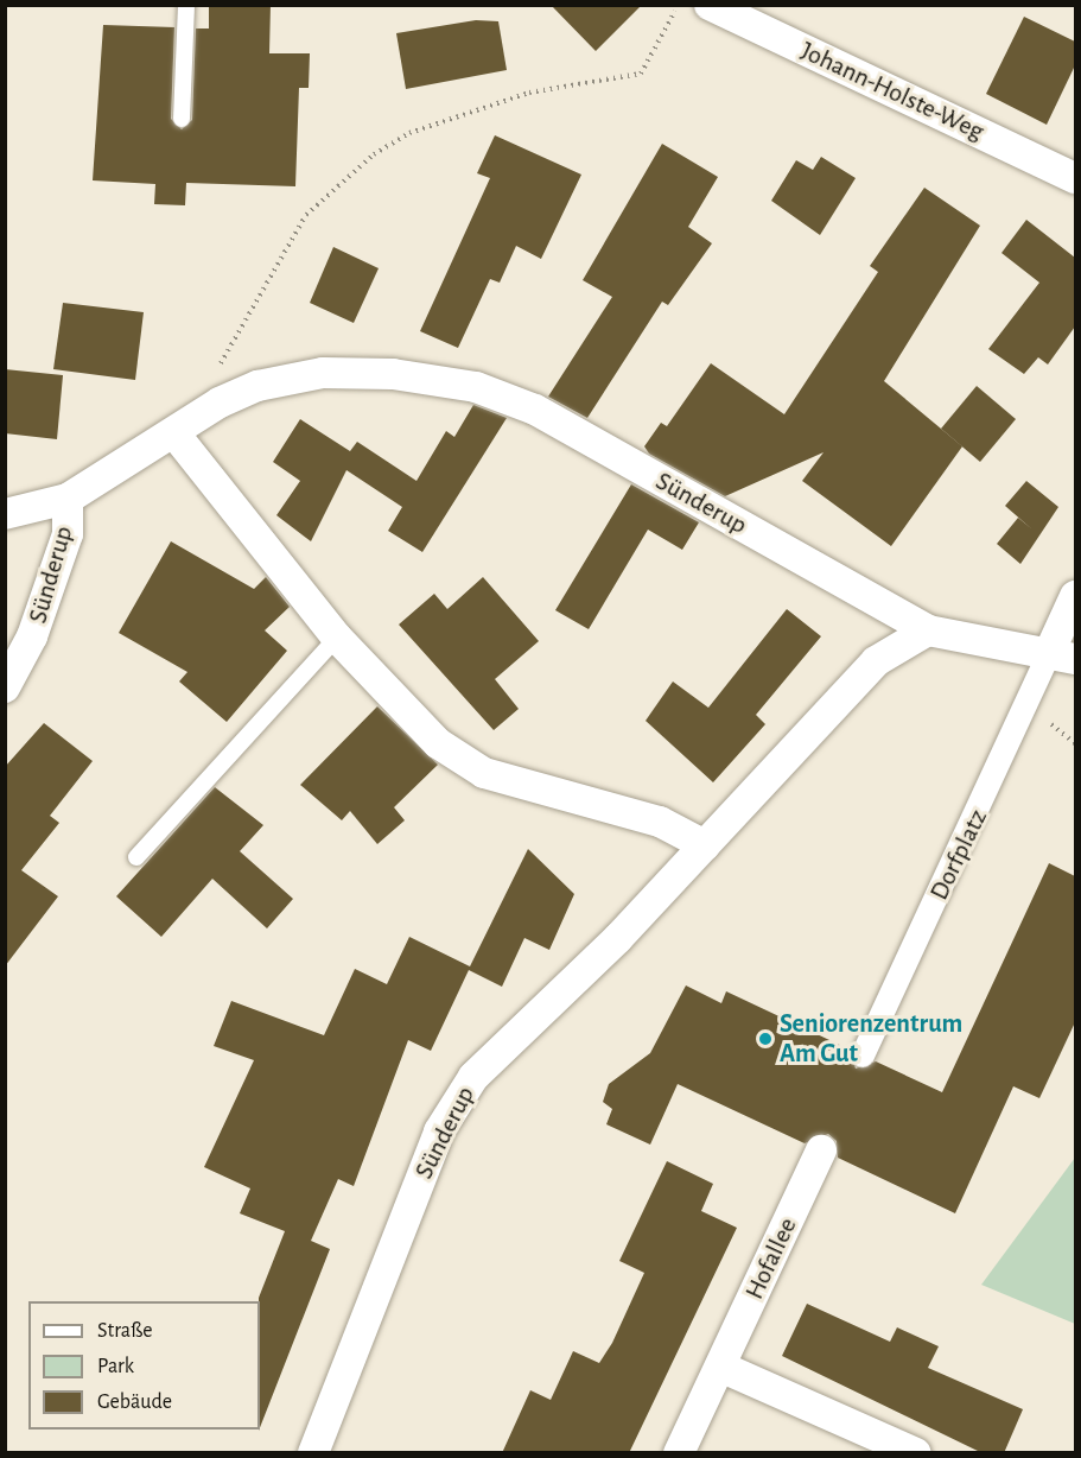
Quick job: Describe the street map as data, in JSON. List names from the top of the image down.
{
  "streets": {
    "street": [
      "Johann-Holste-Weg",
      "Sünderup",
      "Dorfplatz",
      "Hofallee"
    ]
  },
  "places": ["Seniorenzentrum Am Gut"],
  "legend": ["Straße", "Park", "Gebäude"]
}
